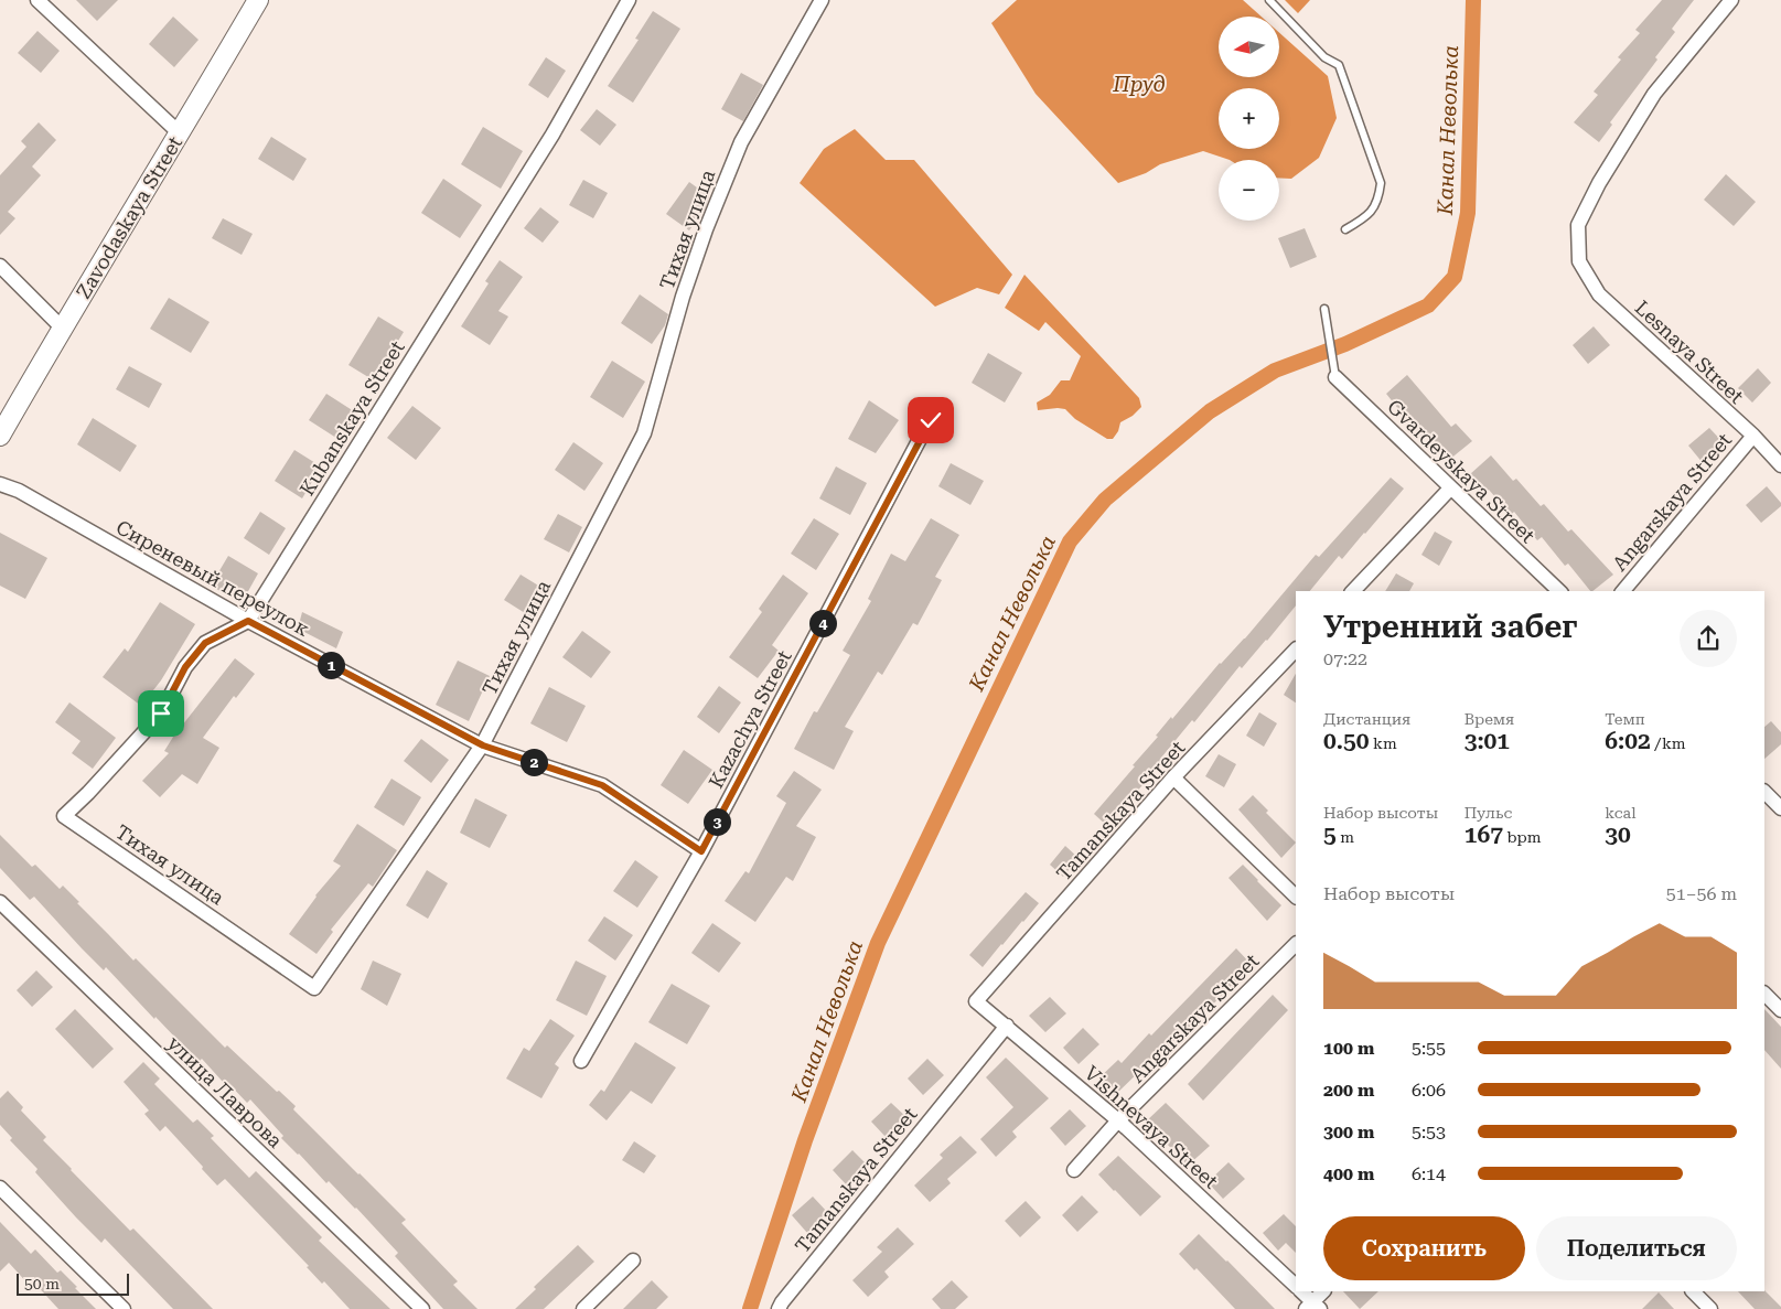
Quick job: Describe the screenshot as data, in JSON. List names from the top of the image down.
{
  "streets": {
    "main road": ["Zavodaskaya Street"],
    "street": [
      "Тихая улица",
      "Lesnaya Street",
      "Kubanskaya Street",
      "Gvardeyskaya Street",
      "Angarskaya Street",
      "Сиреневый переулок",
      "Kazachya Street",
      "Tamanskaya Street",
      "улица Лаврова",
      "Vishnevaya Street"
    ]
  },
  "crossings": [
    ["Тихая улица", "Kubanskaya Street"],
    ["Тихая улица", "Сиреневый переулок"],
    ["Lesnaya Street", "Angarskaya Street"],
    ["Kubanskaya Street", "Сиреневый переулок"],
    ["Angarskaya Street", "Vishnevaya Street"],
    ["Сиреневый переулок", "Kazachya Street"],
    ["Tamanskaya Street", "Vishnevaya Street"]
  ],
  "water": ["Пруд", "Канал Неволька"],
  "scale_bar": "50 m",
  "north": "left",
  "page": {
    "map_buttons": ["+", "−"],
    "heading": ["Утренний забег", "07:22"],
    "pins": [
      "4",
      "1",
      "2",
      "3"
    ],
    "stats": [
      ["Дистанция", "0.50 km"],
      ["Время", "3:01"],
      ["Темп", "6:02 /km"],
      ["Набор высоты", "5 m"],
      ["Пульс", "167 bpm"],
      ["kcal", "30"]
    ],
    "chart": ["Набор высоты", "51–56 m"],
    "list": [
      {
        "name": "100 m",
        "note": "5:55"
      },
      {
        "name": "200 m",
        "note": "6:06"
      },
      {
        "name": "300 m",
        "note": "5:53"
      },
      {
        "name": "400 m",
        "note": "6:14"
      }
    ],
    "buttons": ["Сохранить", "Поделиться"],
    "scale": "50 m"
  }
}
